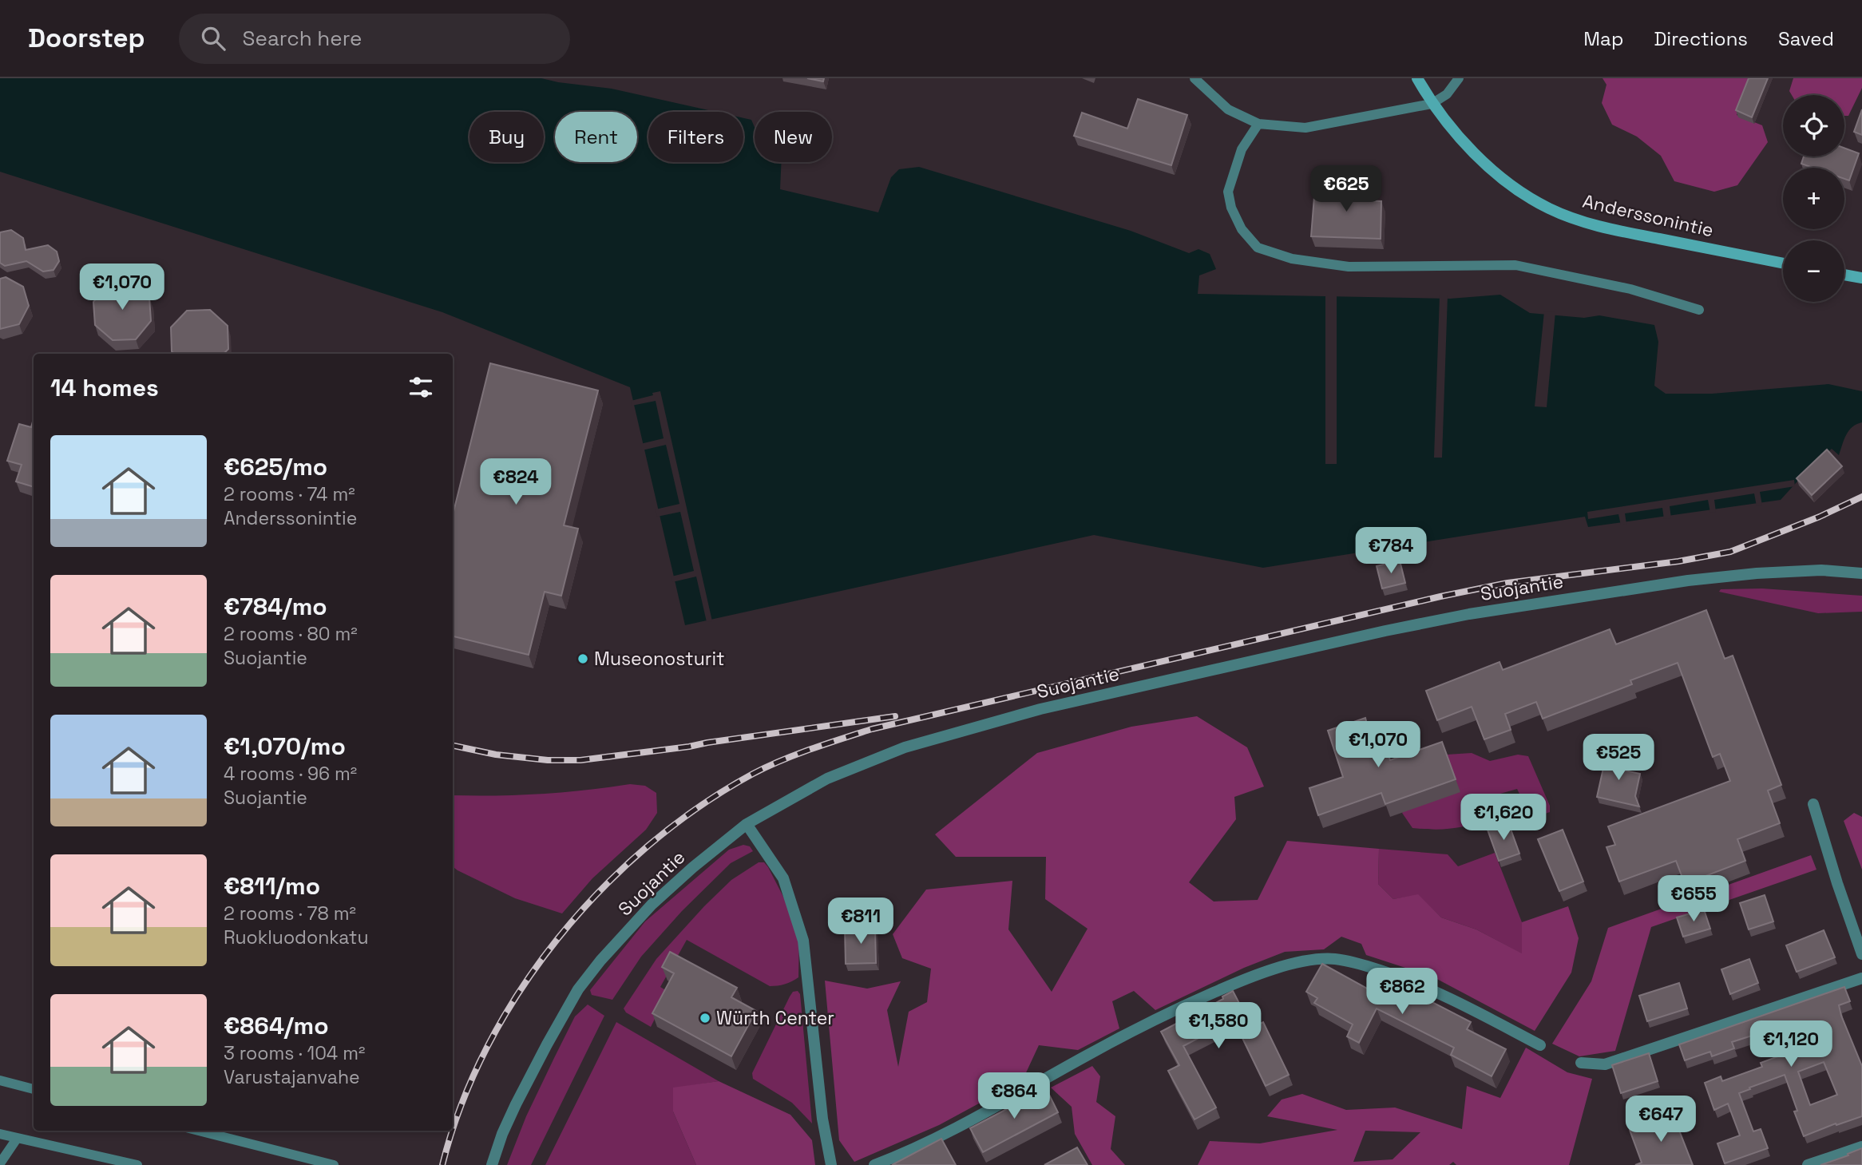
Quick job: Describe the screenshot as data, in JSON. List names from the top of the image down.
{
  "streets": {
    "main road": ["Anderssonintie"],
    "street": ["Suojantie"]
  },
  "places": ["Museonosturit", "Würth Center"],
  "page": {
    "header": "Doorstep",
    "search": "Search here",
    "nav": ["Map", "Directions", "Saved"],
    "map_buttons": ["+", "−"],
    "chip": [
      "Buy",
      "Rent",
      "Filters",
      "New"
    ],
    "price": [
      "€625",
      "€1,070",
      "€824",
      "€784",
      "€1,070",
      "€525",
      "€1,620",
      "€655",
      "€811",
      "€862",
      "€1,580",
      "€1,120",
      "€864",
      "€647"
    ],
    "heading": "14 homes",
    "list": [
      {
        "name": "€625/mo",
        "note": "2 rooms · 74 m² · Anderssonintie"
      },
      {
        "name": "€784/mo",
        "note": "2 rooms · 80 m² · Suojantie"
      },
      {
        "name": "€1,070/mo",
        "note": "4 rooms · 96 m² · Suojantie"
      },
      {
        "name": "€811/mo",
        "note": "2 rooms · 78 m² · Ruokluodonkatu"
      },
      {
        "name": "€864/mo",
        "note": "3 rooms · 104 m² · Varustajanvahe"
      }
    ]
  }
}
